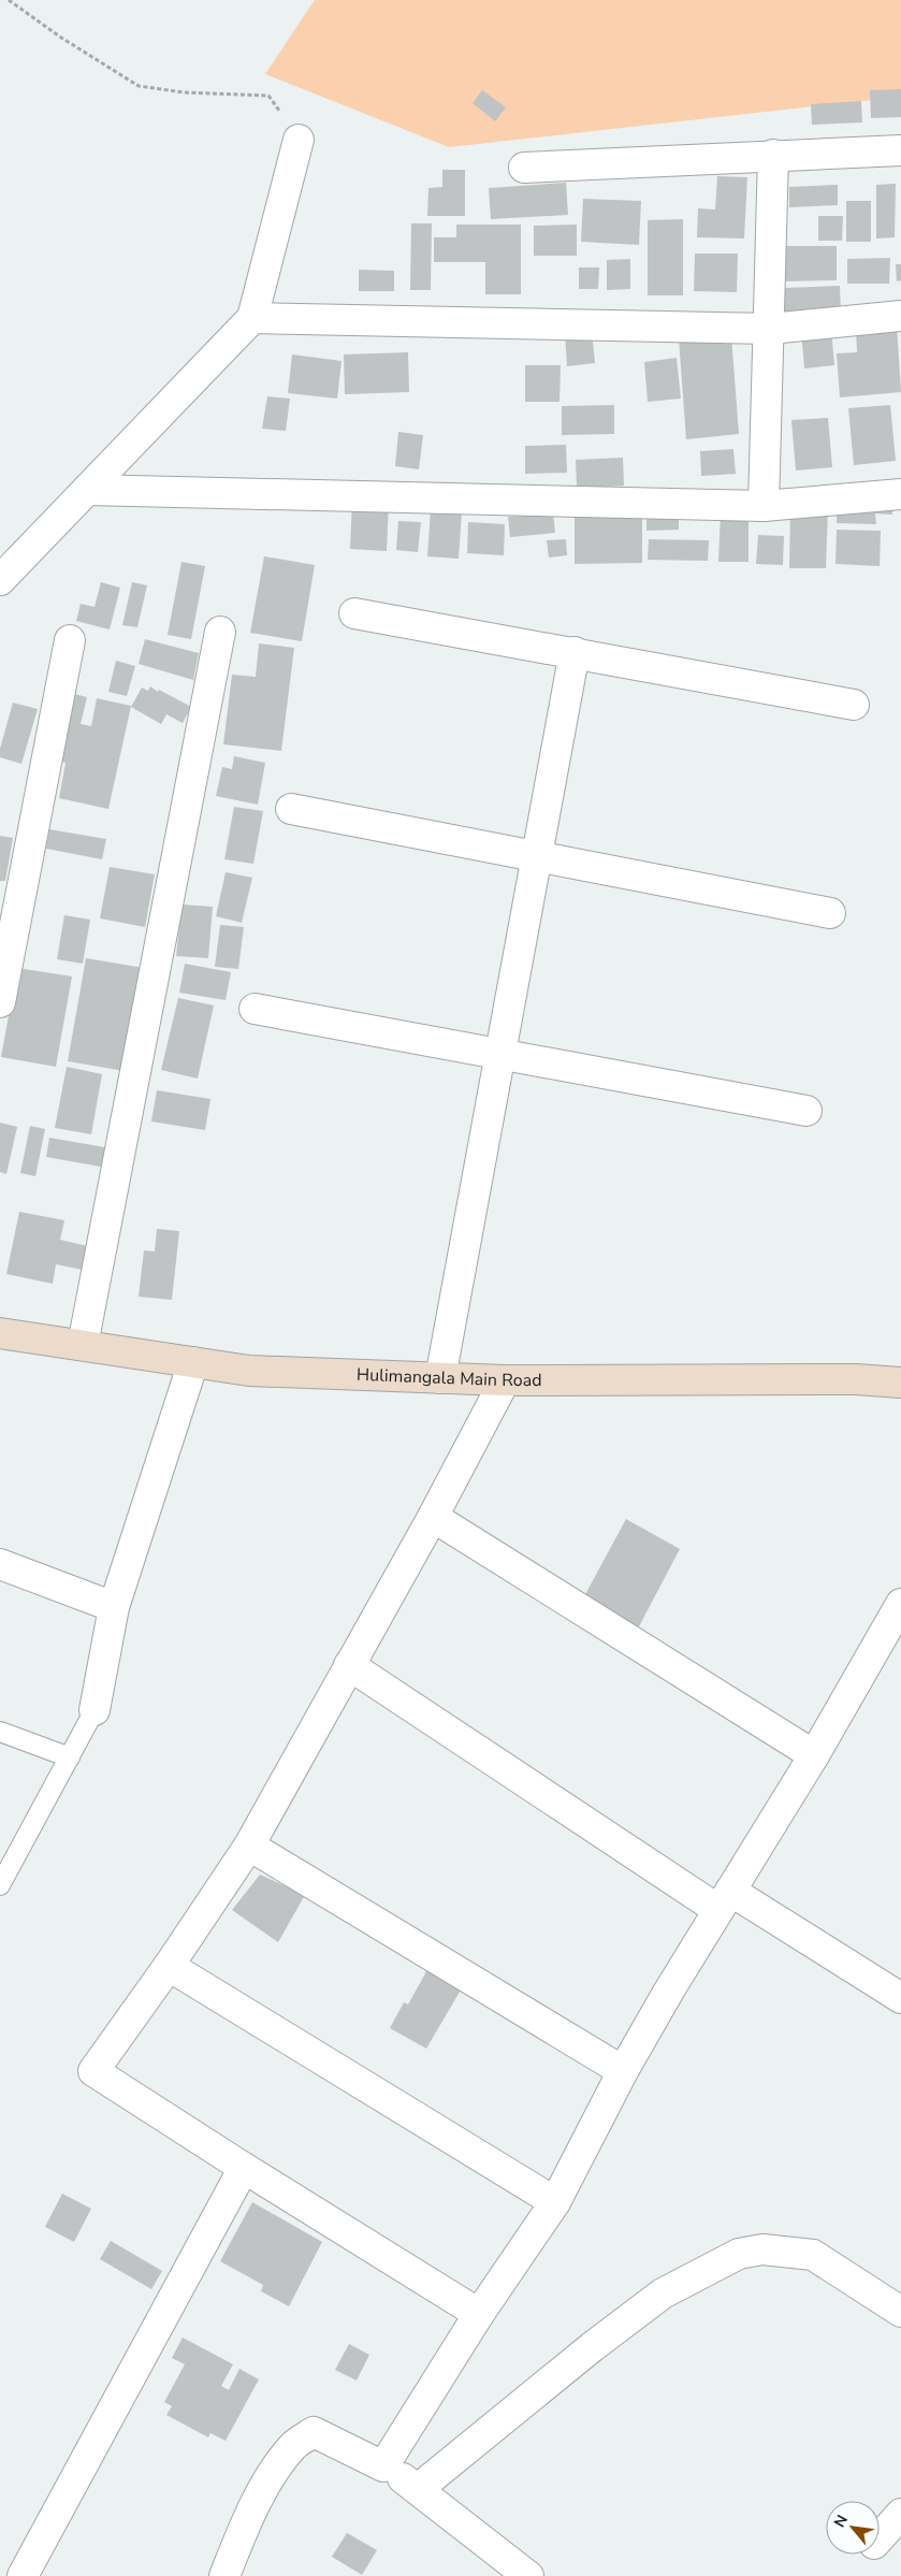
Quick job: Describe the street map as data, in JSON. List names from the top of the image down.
{
  "streets": {
    "street": ["Hulimangala Main Road"]
  },
  "north": "top left"
}
